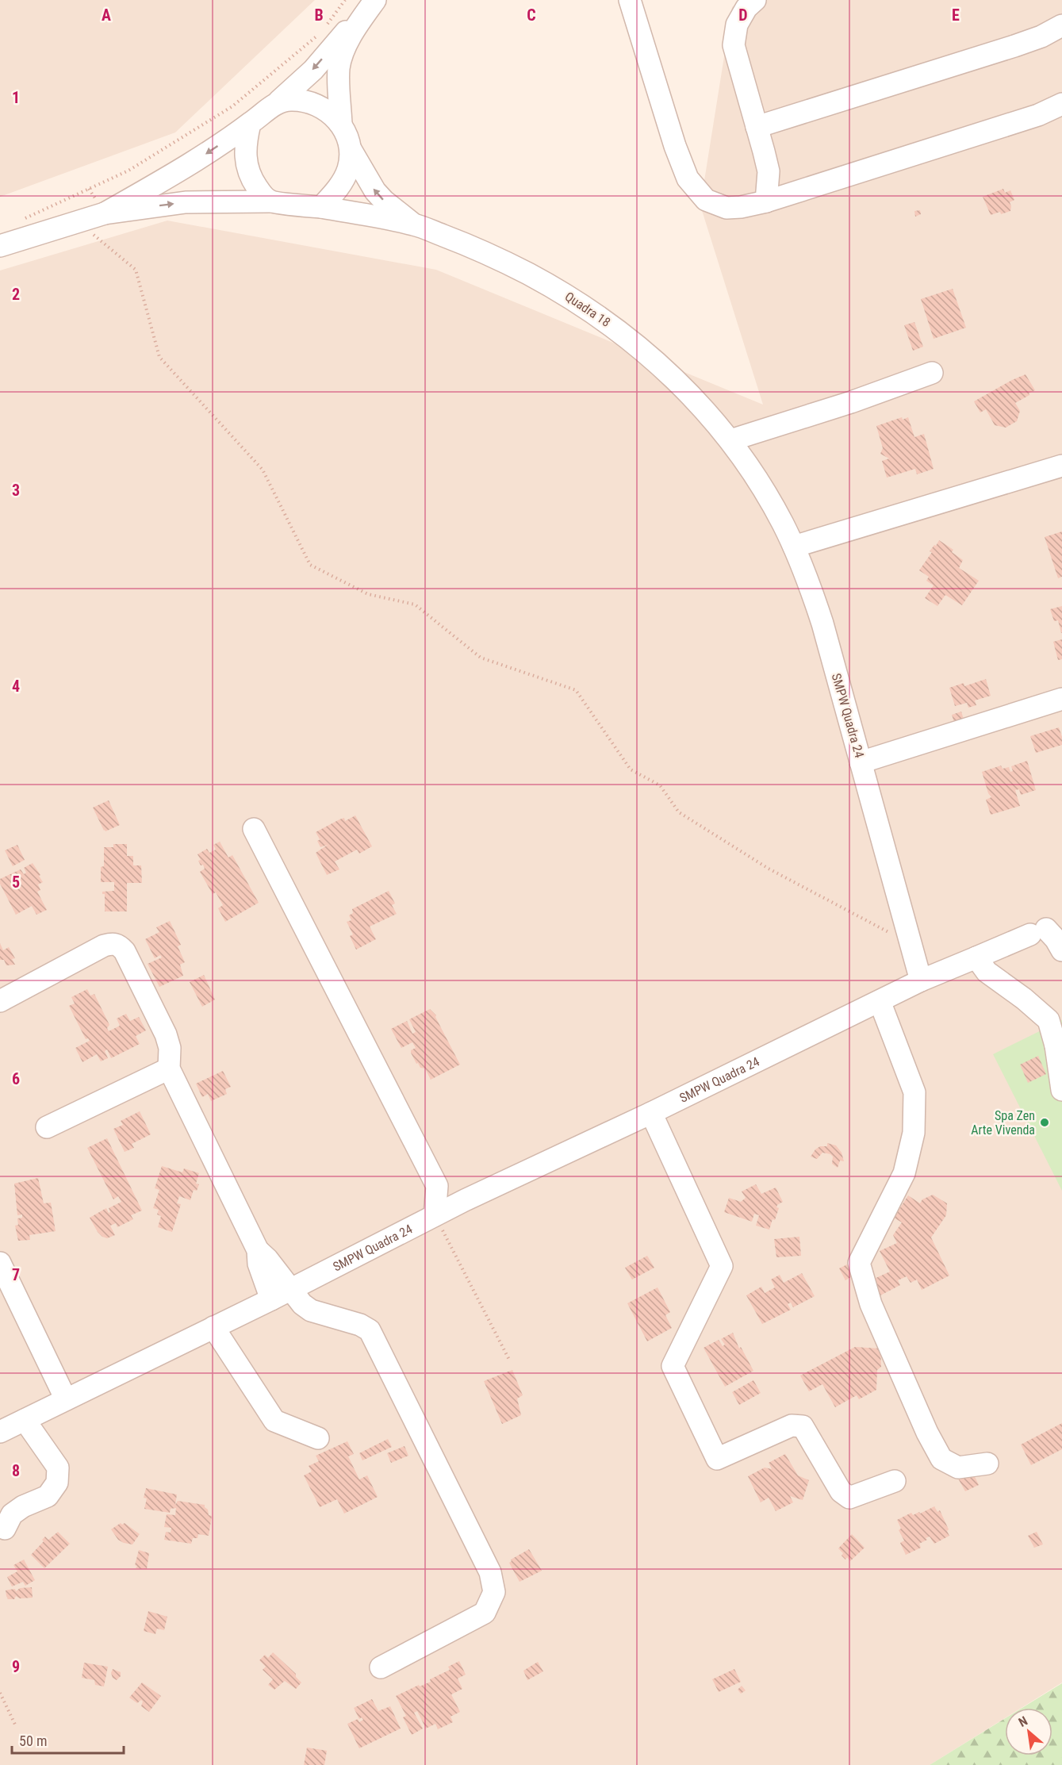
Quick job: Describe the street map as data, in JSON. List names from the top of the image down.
{
  "streets": {
    "street": ["Quadra 18", "SMPW Quadra 24"]
  },
  "crossings": [
    ["Quadra 18", "SMPW Quadra 24"]
  ],
  "places": ["Spa Zen Arte Vivenda"],
  "scale_bar": "50 m",
  "north": "top left",
  "grid": {
    "columns": [
      "A",
      "B",
      "C",
      "D",
      "E"
    ],
    "rows": [
      "1",
      "2",
      "3",
      "4",
      "5",
      "6",
      "7",
      "8",
      "9"
    ]
  }
}
